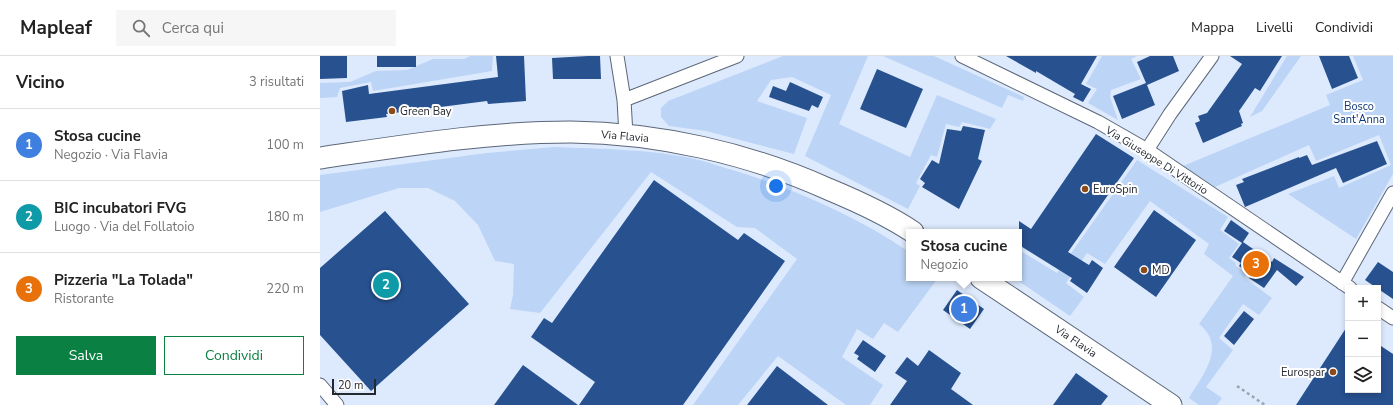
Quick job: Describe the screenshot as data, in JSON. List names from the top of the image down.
{
  "streets": {
    "main road": ["Via Flavia"],
    "street": ["Via Giuseppe Di Vittorio"]
  },
  "parks": ["Bosco Sant'Anna"],
  "places": [
    "Green Bay",
    "EuroSpin",
    "MD",
    "Eurospar"
  ],
  "scale_bar": "20 m",
  "page": {
    "header": "Mapleaf",
    "search": "Cerca qui",
    "nav": ["Mappa", "Livelli", "Condividi"],
    "heading": ["Vicino", "3 risultati"],
    "list": [
      {
        "mark": "1",
        "name": "Stosa cucine",
        "note": "Negozio · Via Flavia",
        "value": "100 m"
      },
      {
        "mark": "2",
        "name": "BIC incubatori FVG",
        "note": "Luogo · Via del Follatoio",
        "value": "180 m"
      },
      {
        "mark": "3",
        "name": "Pizzeria \"La Tolada\"",
        "note": "Ristorante",
        "value": "220 m"
      }
    ],
    "popup": ["Stosa cucine", "Negozio"],
    "pins": ["3", "2", "1"],
    "map_buttons": ["+", "−"],
    "buttons": ["Salva", "Condividi"],
    "scale": "20 m"
  }
}
